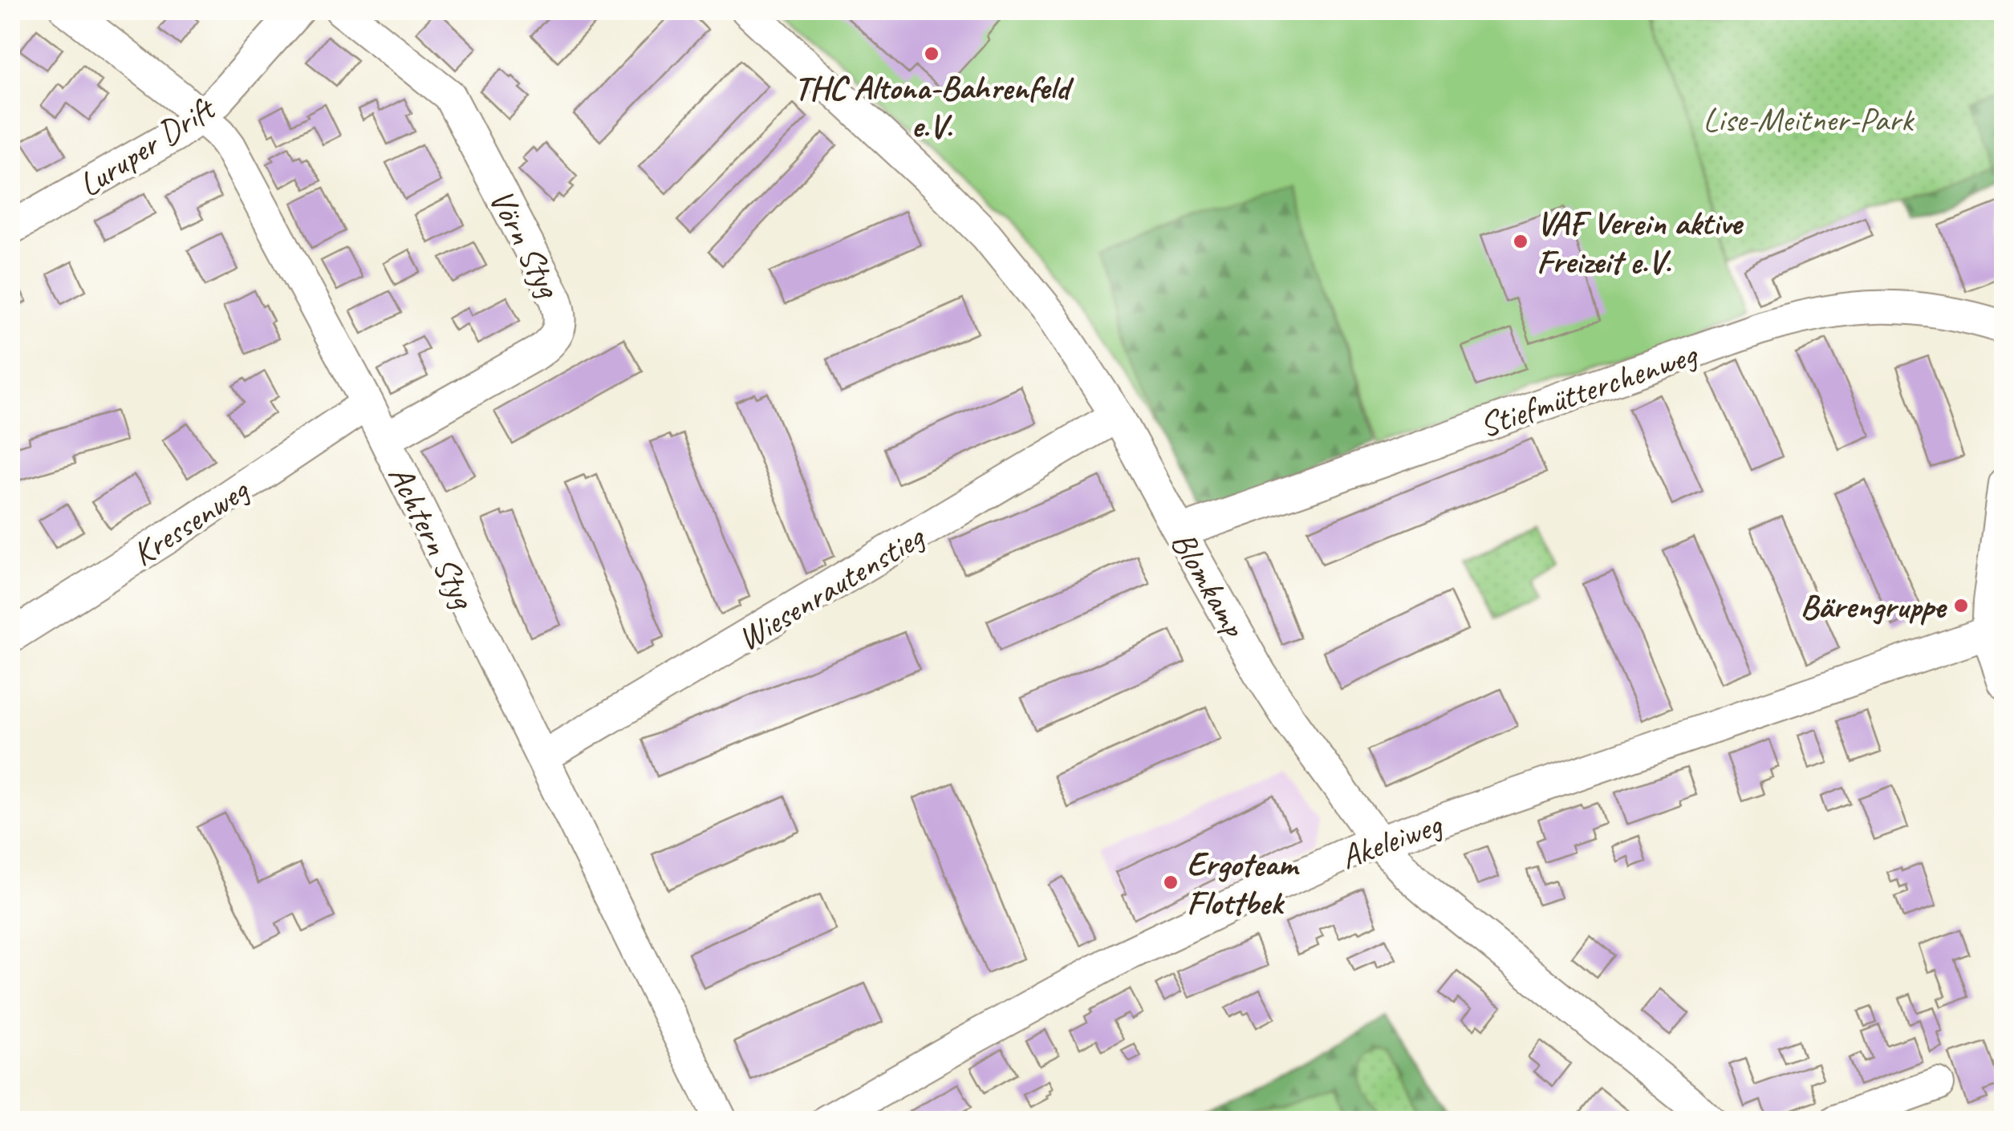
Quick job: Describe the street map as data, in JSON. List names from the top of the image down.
{
  "streets": {
    "street": [
      "Luruper Drift",
      "Vörn Styg",
      "Stiefmütterchenweg",
      "Kressenweg",
      "Achtern Styg",
      "Blomkamp",
      "Wiesenrautenstieg",
      "Akeleiweg"
    ]
  },
  "crossings": [
    ["Luruper Drift", "Achtern Styg"],
    ["Vörn Styg", "Achtern Styg"],
    ["Stiefmütterchenweg", "Blomkamp"],
    ["Kressenweg", "Achtern Styg"],
    ["Achtern Styg", "Wiesenrautenstieg"],
    ["Blomkamp", "Wiesenrautenstieg"],
    ["Blomkamp", "Akeleiweg"]
  ],
  "parks": ["Lise-Meitner-Park"],
  "places": [
    "THC Altona-Bahrenfeld e.V.",
    "VAF Verein aktive Freizeit e.V.",
    "Bärengruppe",
    "Ergoteam Flottbek"
  ]
}
